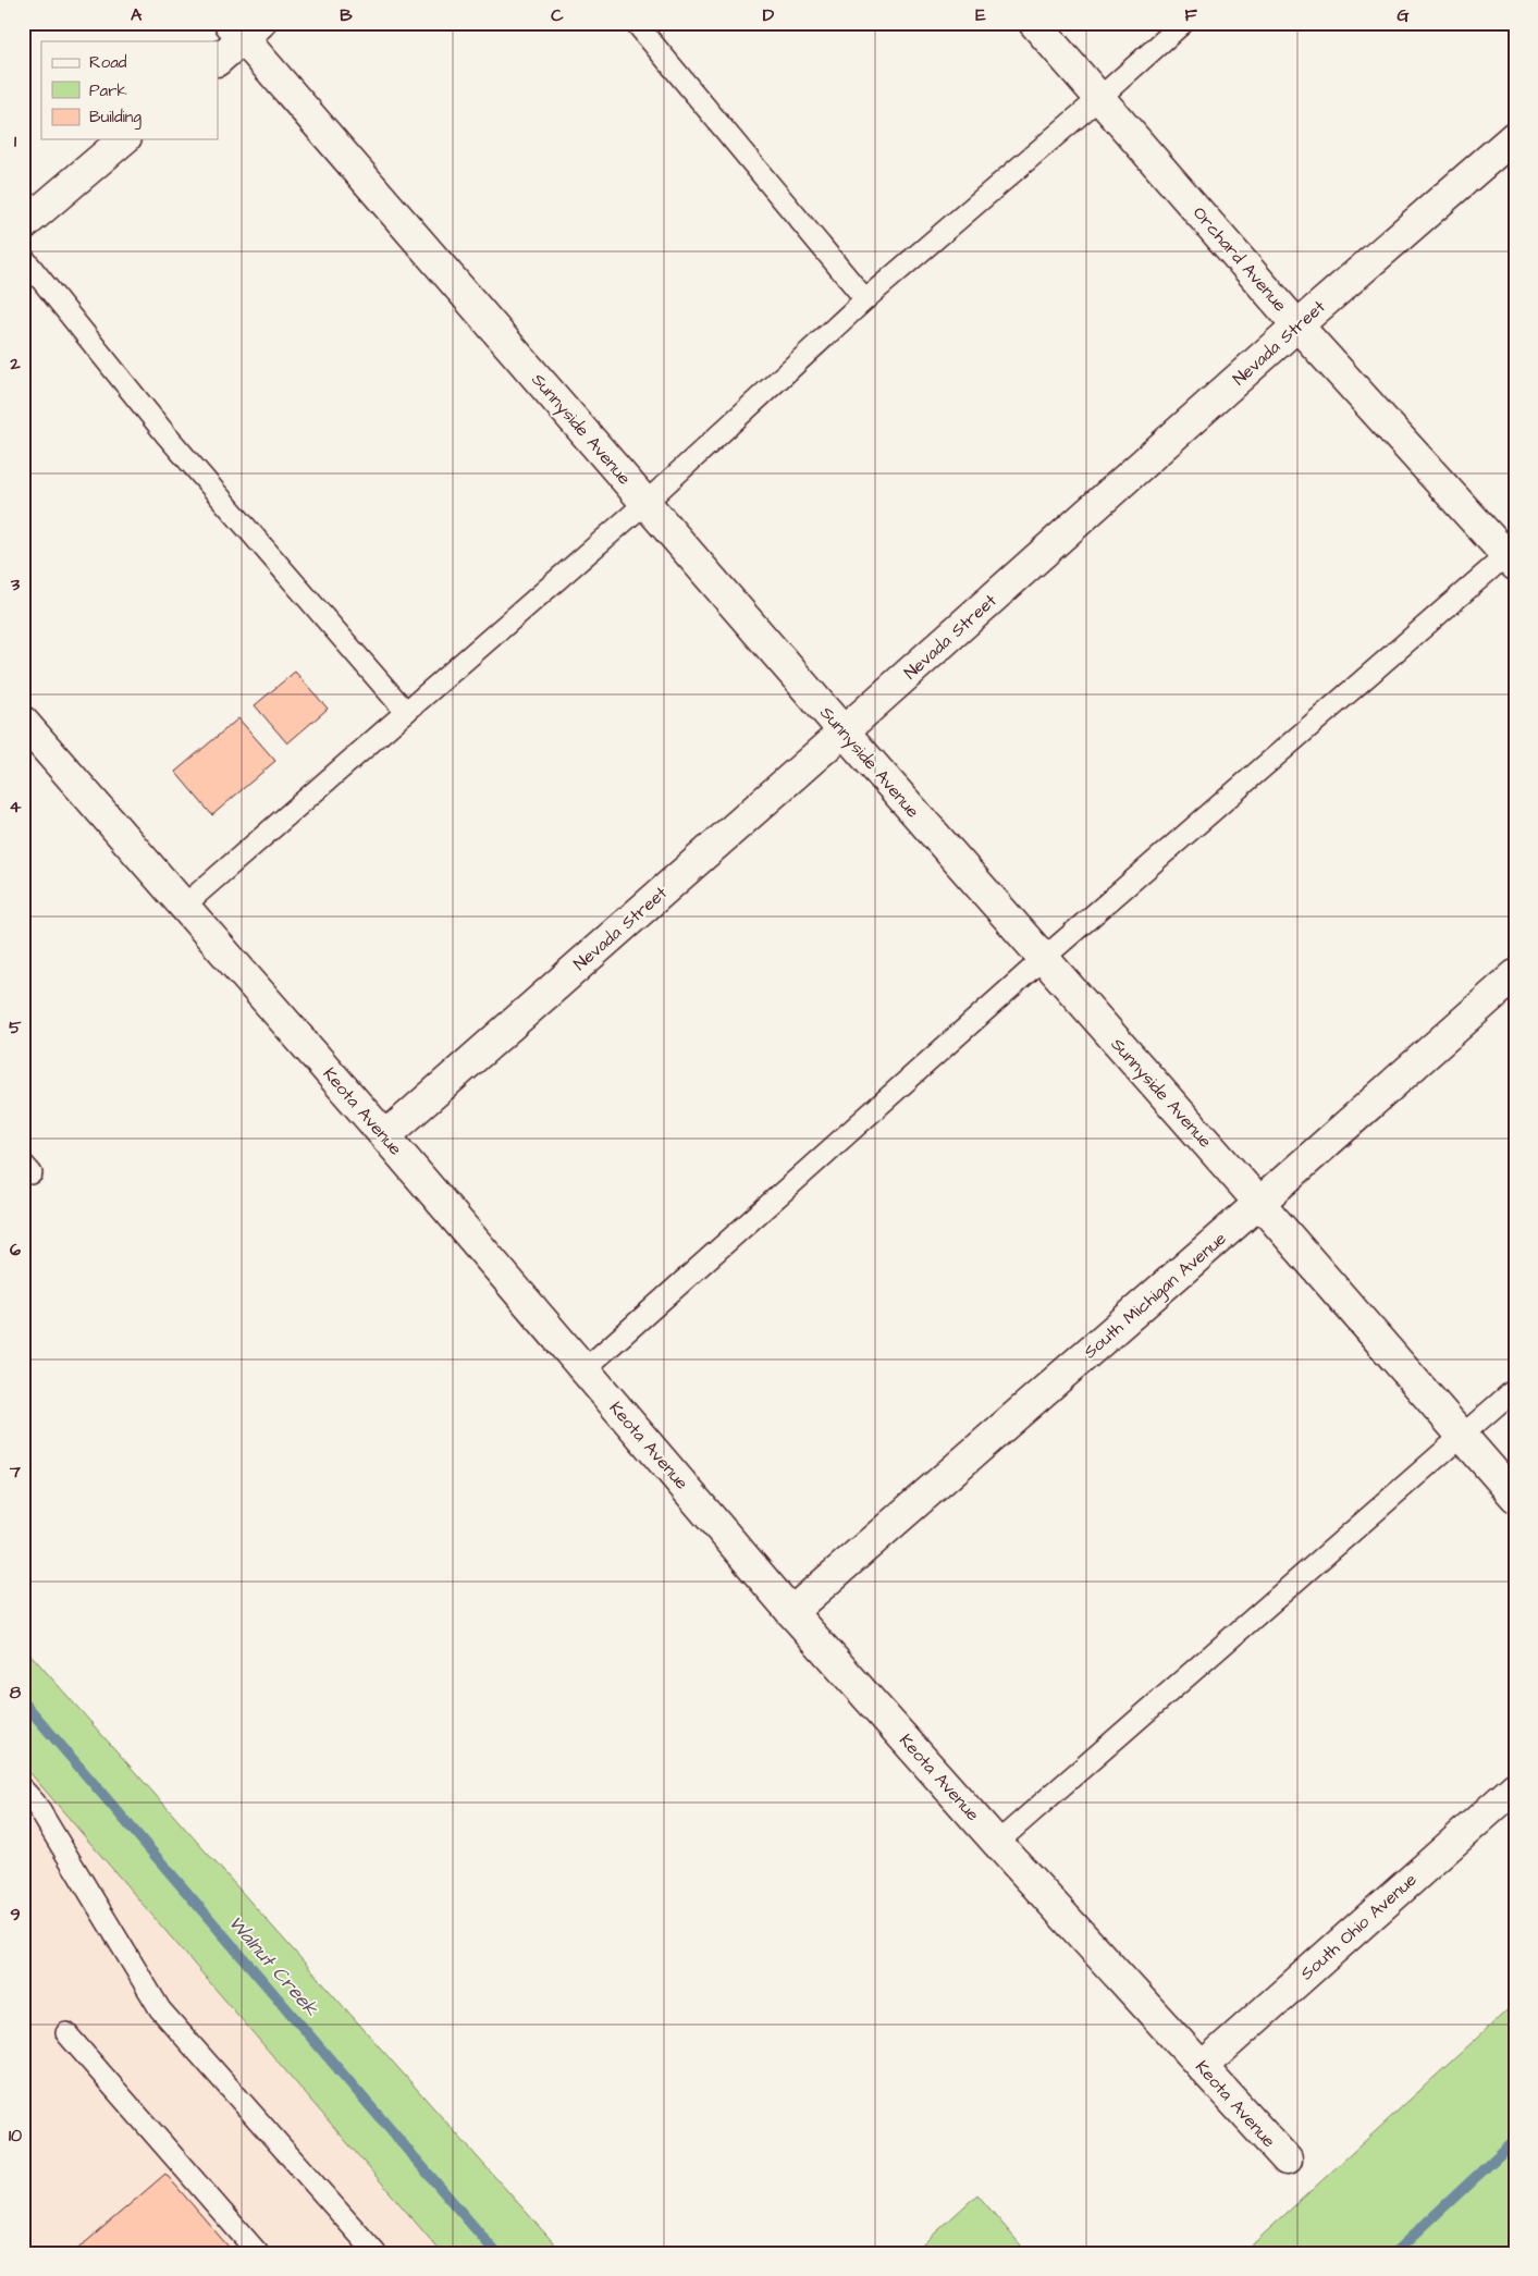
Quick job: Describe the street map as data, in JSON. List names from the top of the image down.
{
  "streets": {
    "street": [
      "Orchard Avenue",
      "Nevada Street",
      "Sunnyside Avenue",
      "Keota Avenue",
      "South Michigan Avenue",
      "South Ohio Avenue"
    ]
  },
  "crossings": [
    ["Orchard Avenue", "Nevada Street"],
    ["Nevada Street", "Sunnyside Avenue"],
    ["Nevada Street", "Keota Avenue"],
    ["Sunnyside Avenue", "South Michigan Avenue"],
    ["Keota Avenue", "South Michigan Avenue"],
    ["Keota Avenue", "South Ohio Avenue"]
  ],
  "water": ["Walnut Creek"],
  "legend": ["Road", "Park", "Building"],
  "grid": {
    "columns": [
      "A",
      "B",
      "C",
      "D",
      "E",
      "F",
      "G"
    ],
    "rows": [
      "1",
      "2",
      "3",
      "4",
      "5",
      "6",
      "7",
      "8",
      "9",
      "10"
    ]
  }
}
